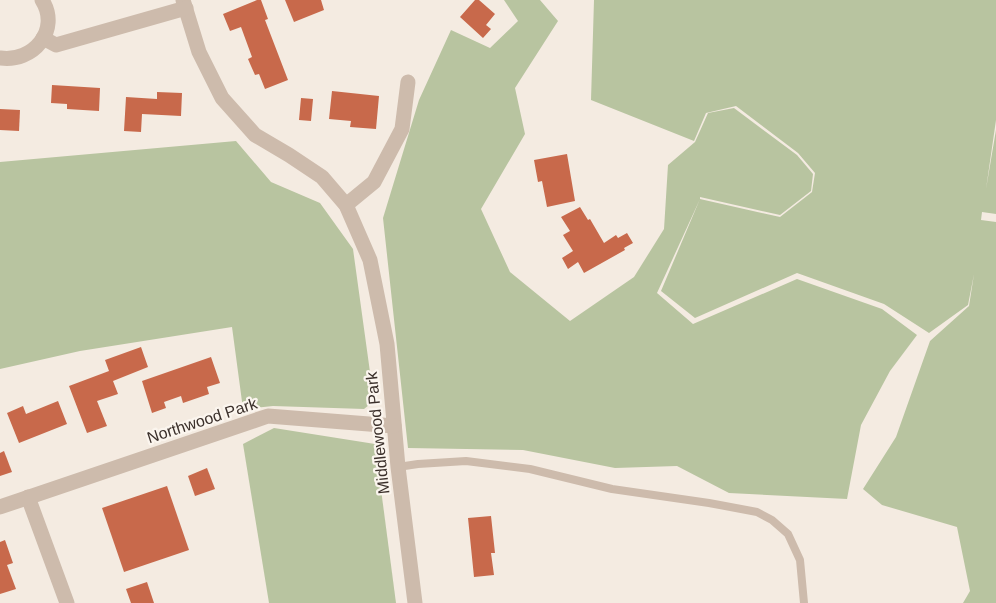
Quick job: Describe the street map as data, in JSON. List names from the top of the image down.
{
  "streets": {
    "street": ["Northwood Park", "Middlewood Park"]
  },
  "crossings": [
    ["Northwood Park", "Middlewood Park"]
  ]
}
